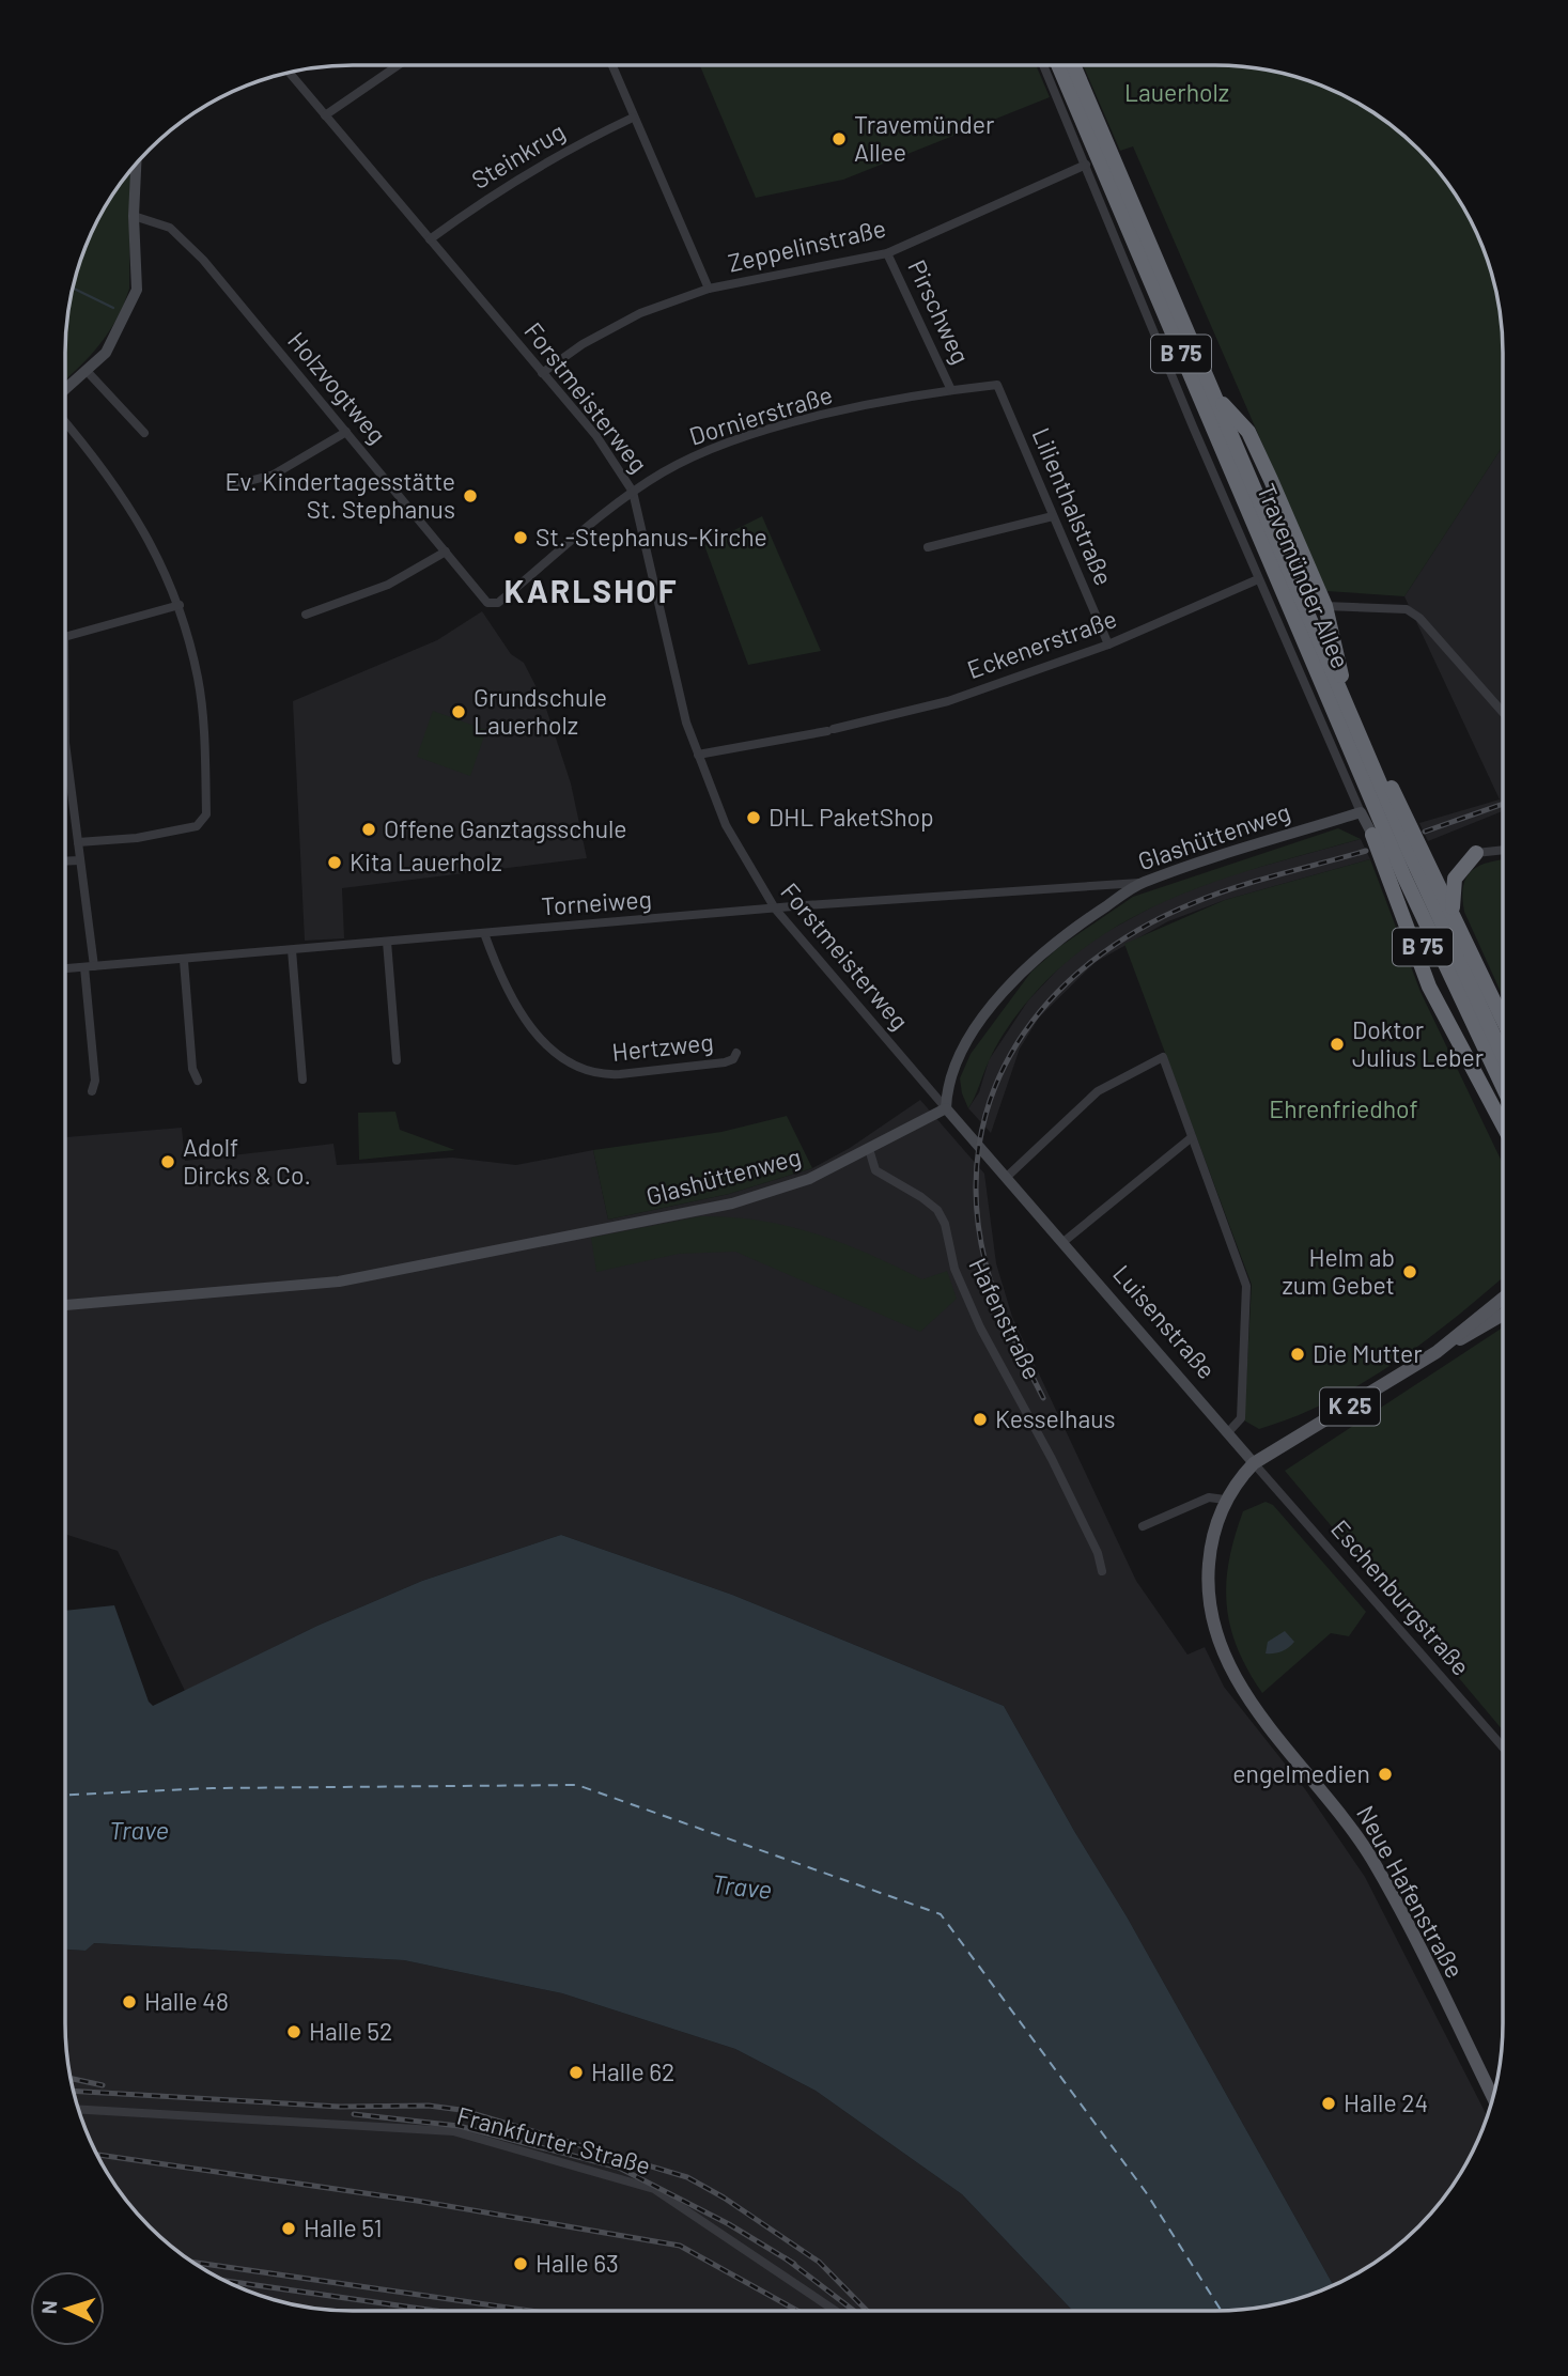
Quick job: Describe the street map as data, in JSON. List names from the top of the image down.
{
  "streets": {
    "highway": ["B 75", "Travemünder Allee"],
    "main road": ["K 25", "Neue Hafenstraße"],
    "street": [
      "Steinkrug",
      "Zeppelinstraße",
      "Pirschweg",
      "Holzvogtweg",
      "Forstmeisterweg",
      "Dornierstraße",
      "Lilienthalstraße",
      "Eckenerstraße",
      "Glashüttenweg",
      "Torneiweg",
      "Hertzweg",
      "Hafenstraße",
      "Luisenstraße",
      "Eschenburgstraße",
      "Frankfurter Straße"
    ]
  },
  "crossings": [
    ["Steinkrug", "Forstmeisterweg"],
    ["Zeppelinstraße", "Pirschweg"],
    ["Zeppelinstraße", "Forstmeisterweg"],
    ["Zeppelinstraße", "Travemünder Allee"],
    ["Pirschweg", "Dornierstraße"],
    ["B 75", "Travemünder Allee"],
    ["Holzvogtweg", "Dornierstraße"],
    ["Forstmeisterweg", "Dornierstraße"],
    ["Forstmeisterweg", "Eckenerstraße"],
    ["Forstmeisterweg", "Glashüttenweg"],
    ["Forstmeisterweg", "Torneiweg"],
    ["Forstmeisterweg", "Luisenstraße"],
    ["Dornierstraße", "Lilienthalstraße"],
    ["Lilienthalstraße", "Eckenerstraße"],
    ["Travemünder Allee", "Eckenerstraße"],
    ["Travemünder Allee", "Glashüttenweg"],
    ["Glashüttenweg", "Torneiweg"],
    ["Glashüttenweg", "Hafenstraße"],
    ["Glashüttenweg", "Luisenstraße"],
    ["Torneiweg", "Hertzweg"],
    ["Luisenstraße", "K 25"],
    ["Luisenstraße", "Eschenburgstraße"],
    ["Luisenstraße", "Neue Hafenstraße"],
    ["K 25", "Eschenburgstraße"],
    ["K 25", "Neue Hafenstraße"],
    ["Eschenburgstraße", "Neue Hafenstraße"]
  ],
  "districts": ["KARLSHOF"],
  "water": ["Trave"],
  "parks": ["Lauerholz", "Ehrenfriedhof"],
  "places": [
    "Travemünder Allee",
    "Ev. Kindertagesstätte St. Stephanus",
    "St.-Stephanus-Kirche",
    "Grundschule Lauerholz",
    "DHL PaketShop",
    "Offene Ganztagsschule",
    "Kita Lauerholz",
    "Doktor Julius Leber",
    "Adolf Dircks & Co.",
    "Helm ab zum Gebet",
    "Die Mutter",
    "Kesselhaus",
    "engelmedien",
    "Halle 48",
    "Halle 52",
    "Halle 62",
    "Halle 24",
    "Halle 51",
    "Halle 63"
  ],
  "north": "left"
}
